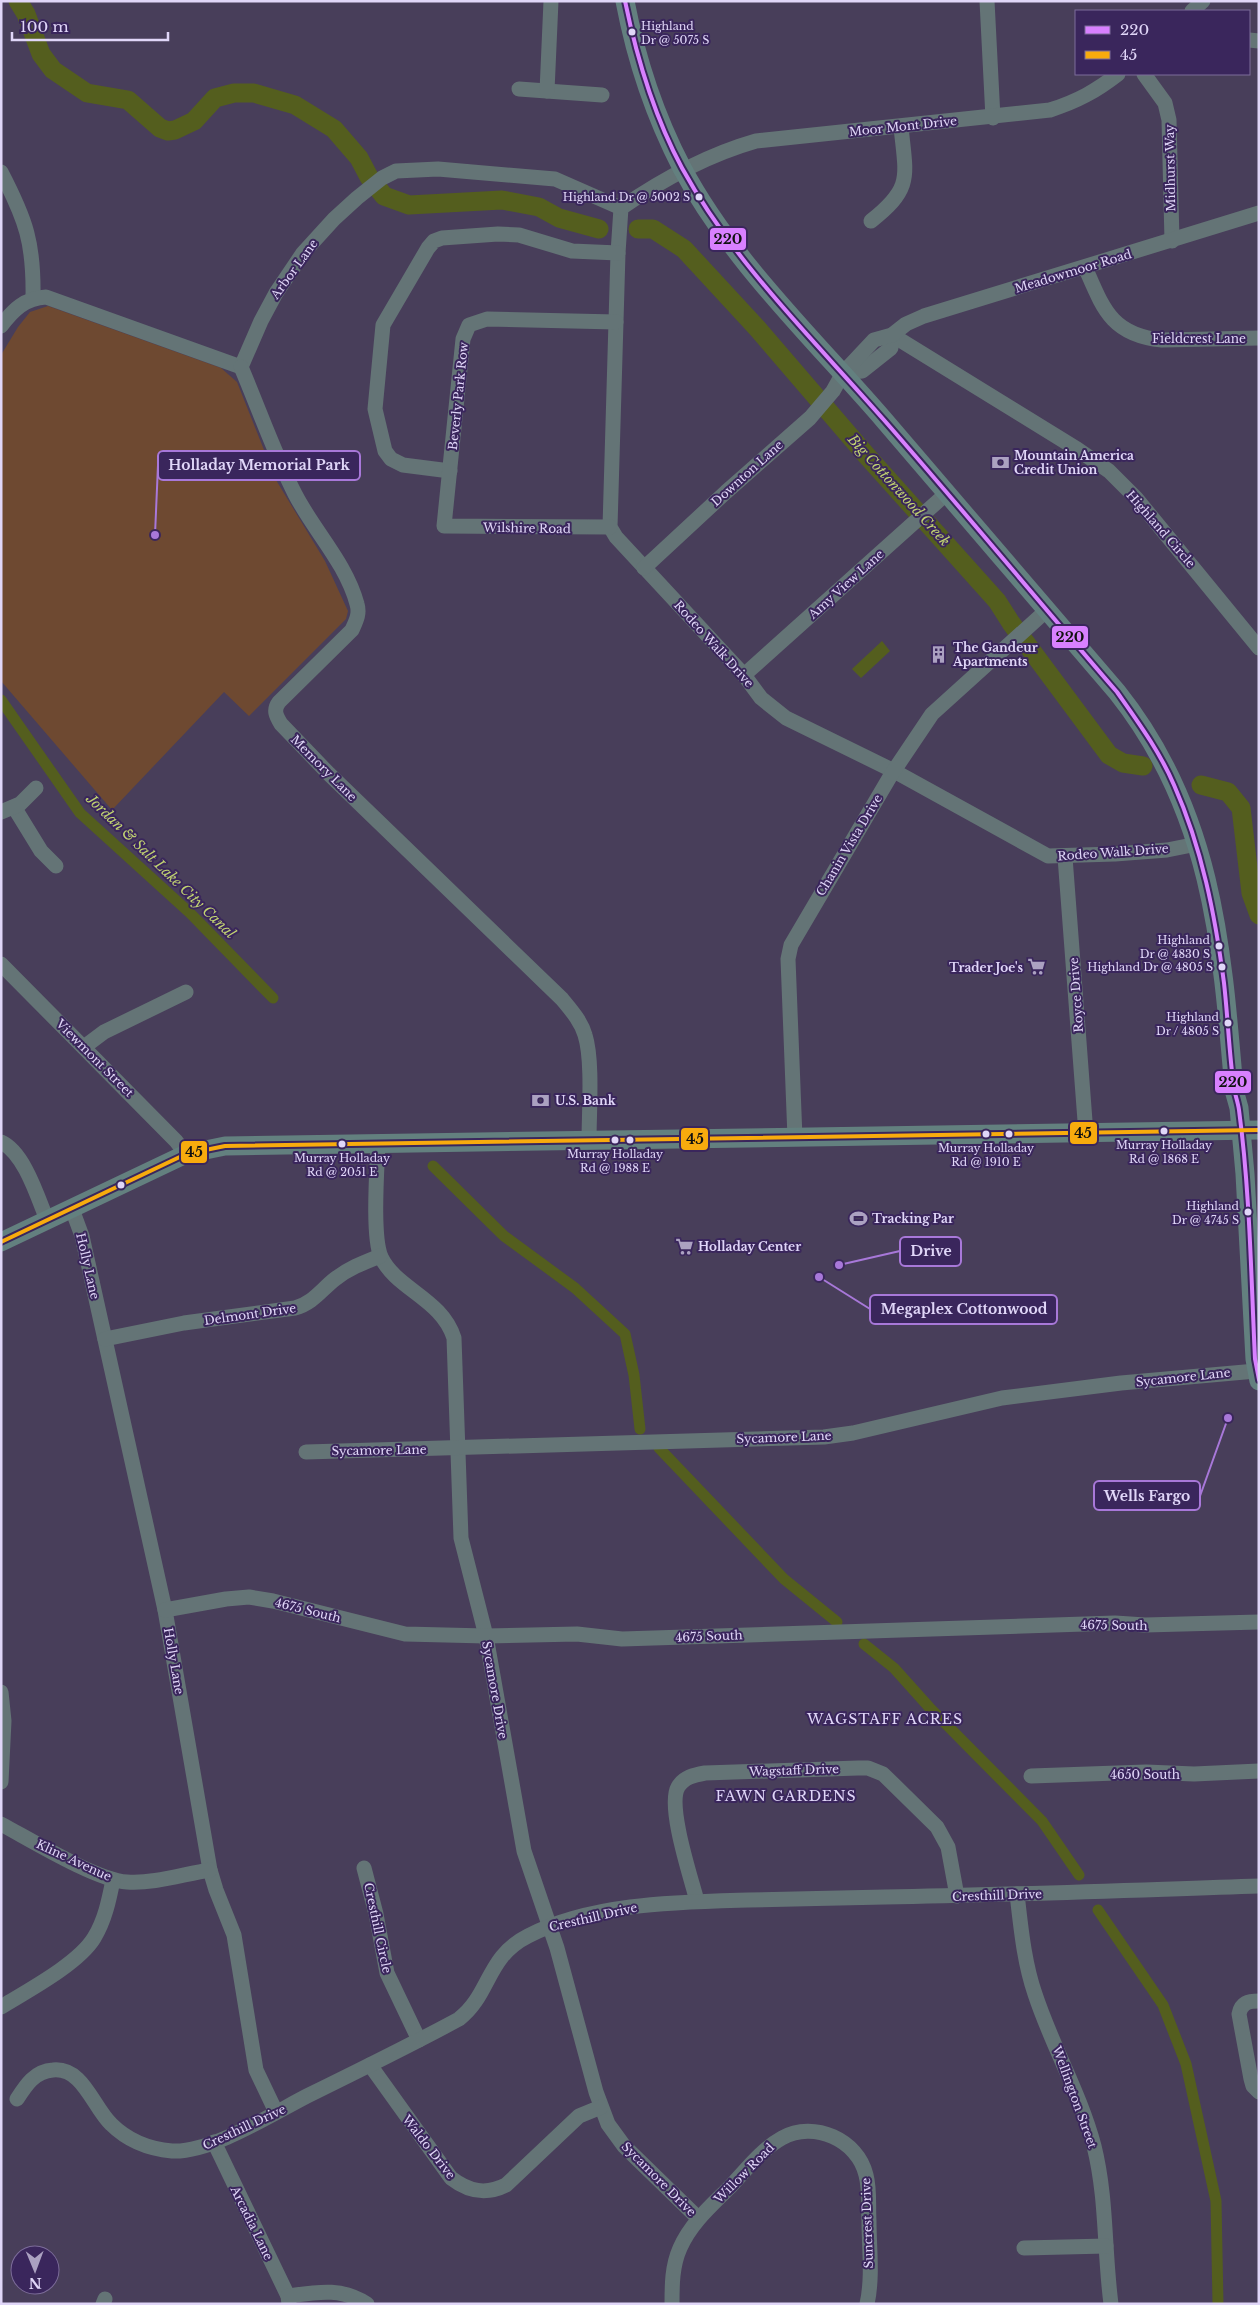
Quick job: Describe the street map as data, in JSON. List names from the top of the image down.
{
  "streets": {
    "street": [
      "Moor Mont Drive",
      "Midhurst Way",
      "Arbor Lane",
      "Meadowmoor Road",
      "Fieldcrest Lane",
      "Beverly Park Row",
      "Downton Lane",
      "Wilshire Road",
      "Highland Circle",
      "Amy View Lane",
      "Rodeo Walk Drive",
      "Memory Lane",
      "Chanin Vista Drive",
      "Royce Drive",
      "Viewmont Street",
      "Holly Lane",
      "Delmont Drive",
      "Sycamore Lane",
      "4675 South",
      "Sycamore Drive",
      "Wagstaff Drive",
      "4650 South",
      "Kline Avenue",
      "Cresthill Drive",
      "Cresthill Circle",
      "Wellington Street",
      "Waldo Drive",
      "Willow Road",
      "Arcadia Lane",
      "Suncrest Drive"
    ]
  },
  "crossings": [
    ["Midhurst Way", "Meadowmoor Road"],
    ["Arbor Lane", "Memory Lane"],
    ["Meadowmoor Road", "Fieldcrest Lane"],
    ["Meadowmoor Road", "Downton Lane"],
    ["Meadowmoor Road", "Highland Circle"],
    ["Beverly Park Row", "Wilshire Road"],
    ["Downton Lane", "Rodeo Walk Drive"],
    ["Wilshire Road", "Rodeo Walk Drive"],
    ["Amy View Lane", "Rodeo Walk Drive"],
    ["Rodeo Walk Drive", "Chanin Vista Drive"],
    ["Rodeo Walk Drive", "Royce Drive"],
    ["Holly Lane", "Delmont Drive"],
    ["Holly Lane", "4675 South"],
    ["Holly Lane", "Kline Avenue"],
    ["Holly Lane", "Cresthill Drive"],
    ["Delmont Drive", "Sycamore Drive"],
    ["Sycamore Lane", "Sycamore Drive"],
    ["4675 South", "Sycamore Drive"],
    ["Sycamore Drive", "Cresthill Drive"],
    ["Sycamore Drive", "Waldo Drive"],
    ["Sycamore Drive", "Willow Road"],
    ["Wagstaff Drive", "Cresthill Drive"],
    ["Cresthill Drive", "Cresthill Circle"],
    ["Cresthill Drive", "Wellington Street"],
    ["Cresthill Drive", "Waldo Drive"],
    ["Cresthill Drive", "Arcadia Lane"],
    ["Willow Road", "Suncrest Drive"]
  ],
  "districts": ["WAGSTAFF ACRES", "FAWN GARDENS"],
  "water": ["Big Cottonwood Creek", "Jordan & Salt Lake City Canal"],
  "places": {
    "other": [
      "Highland Dr @ 5075 S",
      "Highland Dr @ 5002 S",
      "Holladay Memorial Park",
      "Highland Dr @ 4830 S",
      "Highland Dr @ 4805 S",
      "Highland Dr / 4805 S",
      "Murray Holladay Rd @ 1868 E",
      "Murray Holladay Rd @ 1910 E",
      "Murray Holladay Rd @ 1988 E",
      "Murray Holladay Rd @ 2051 E",
      "Highland Dr @ 4745 S",
      "Drive",
      "Megaplex Cottonwood",
      "Wells Fargo"
    ],
    "bank": ["Mountain America Credit Union", "U.S. Bank"],
    "building": ["The Gandeur Apartments"],
    "supermarket": ["Trader Joe's", "Holladay Center"],
    "sports": ["Tracking Par"]
  },
  "lines": ["transit line 220", "transit line 45"],
  "legend": ["220", "45"],
  "scale_bar": "100 m",
  "north": "bottom"
}
